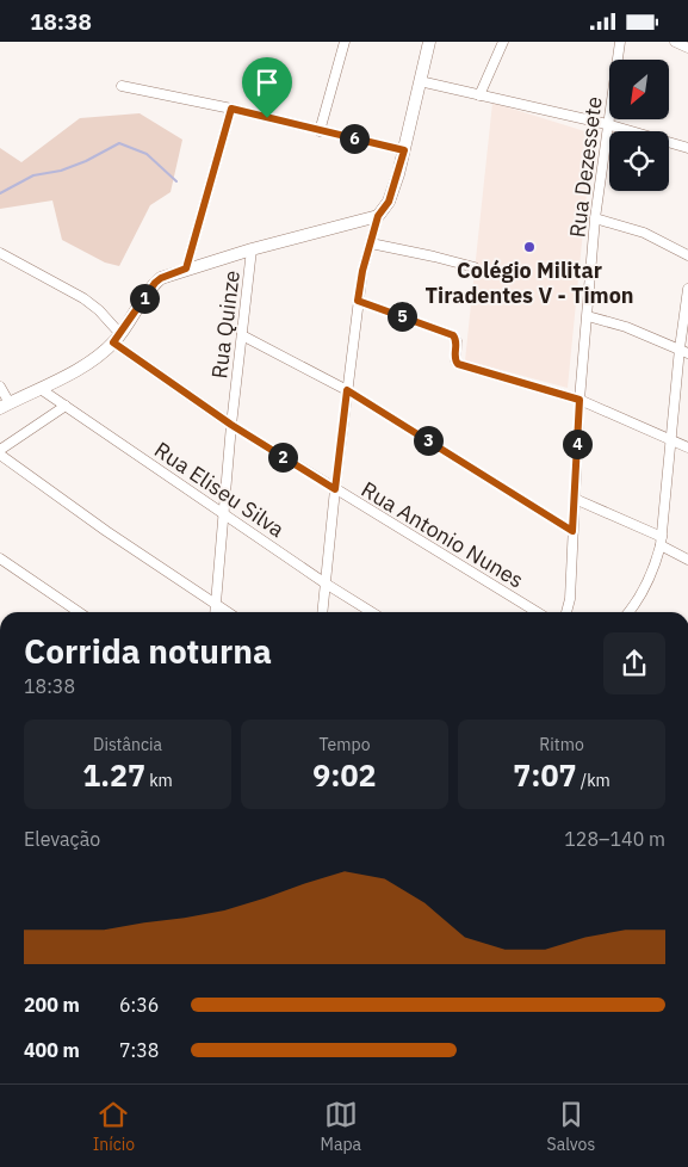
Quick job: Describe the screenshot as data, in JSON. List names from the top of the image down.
{
  "streets": {
    "street": [
      "Rua Dezessete",
      "Rua Quinze",
      "Rua Eliseu Silva",
      "Rua Antonio Nunes"
    ]
  },
  "crossings": [
    ["Rua Quinze", "Rua Eliseu Silva"],
    ["Rua Quinze", "Rua Antonio Nunes"]
  ],
  "places": ["Colégio Militar Tiradentes V - Timon"],
  "north": "bottom left",
  "page": {
    "status": "18:38",
    "pins": [
      "6",
      "1",
      "5",
      "3",
      "4",
      "2"
    ],
    "heading": ["Corrida noturna", "18:38"],
    "stats": [
      ["Distância", "1.27 km"],
      ["Tempo", "9:02"],
      ["Ritmo", "7:07 /km"]
    ],
    "chart": ["Elevação", "128–140 m"],
    "list": [
      {
        "name": "200 m",
        "note": "6:36"
      },
      {
        "name": "400 m",
        "note": "7:38"
      }
    ],
    "tabs": ["Início", "Mapa", "Salvos"]
  }
}
